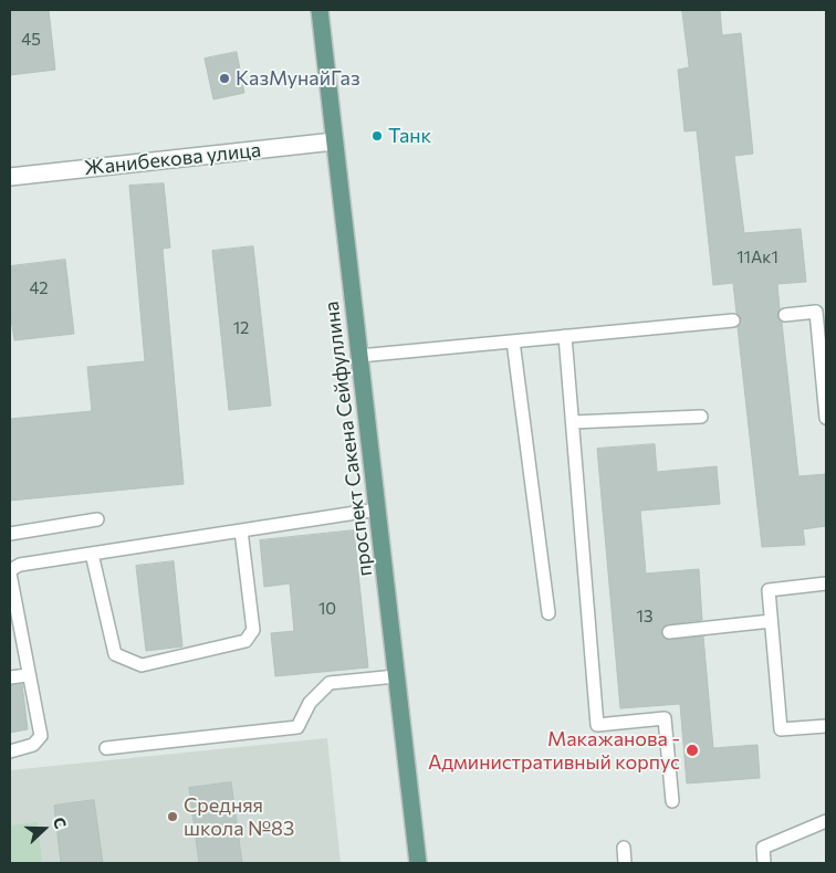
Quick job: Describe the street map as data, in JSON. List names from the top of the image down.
{
  "streets": {
    "main road": ["проспект Сакена Сейфуллина"],
    "street": ["Жанибекова улица"]
  },
  "crossings": [
    ["Жанибекова улица", "проспект Сакена Сейфуллина"]
  ],
  "places": [
    "КазМунайГаз",
    "Танк",
    "Макажанова - Административный корпус",
    "Средняя школа №83"
  ],
  "house_numbers": [
    "45",
    "11Ак1",
    "42",
    "12",
    "10",
    "13"
  ],
  "north": "right"
}
